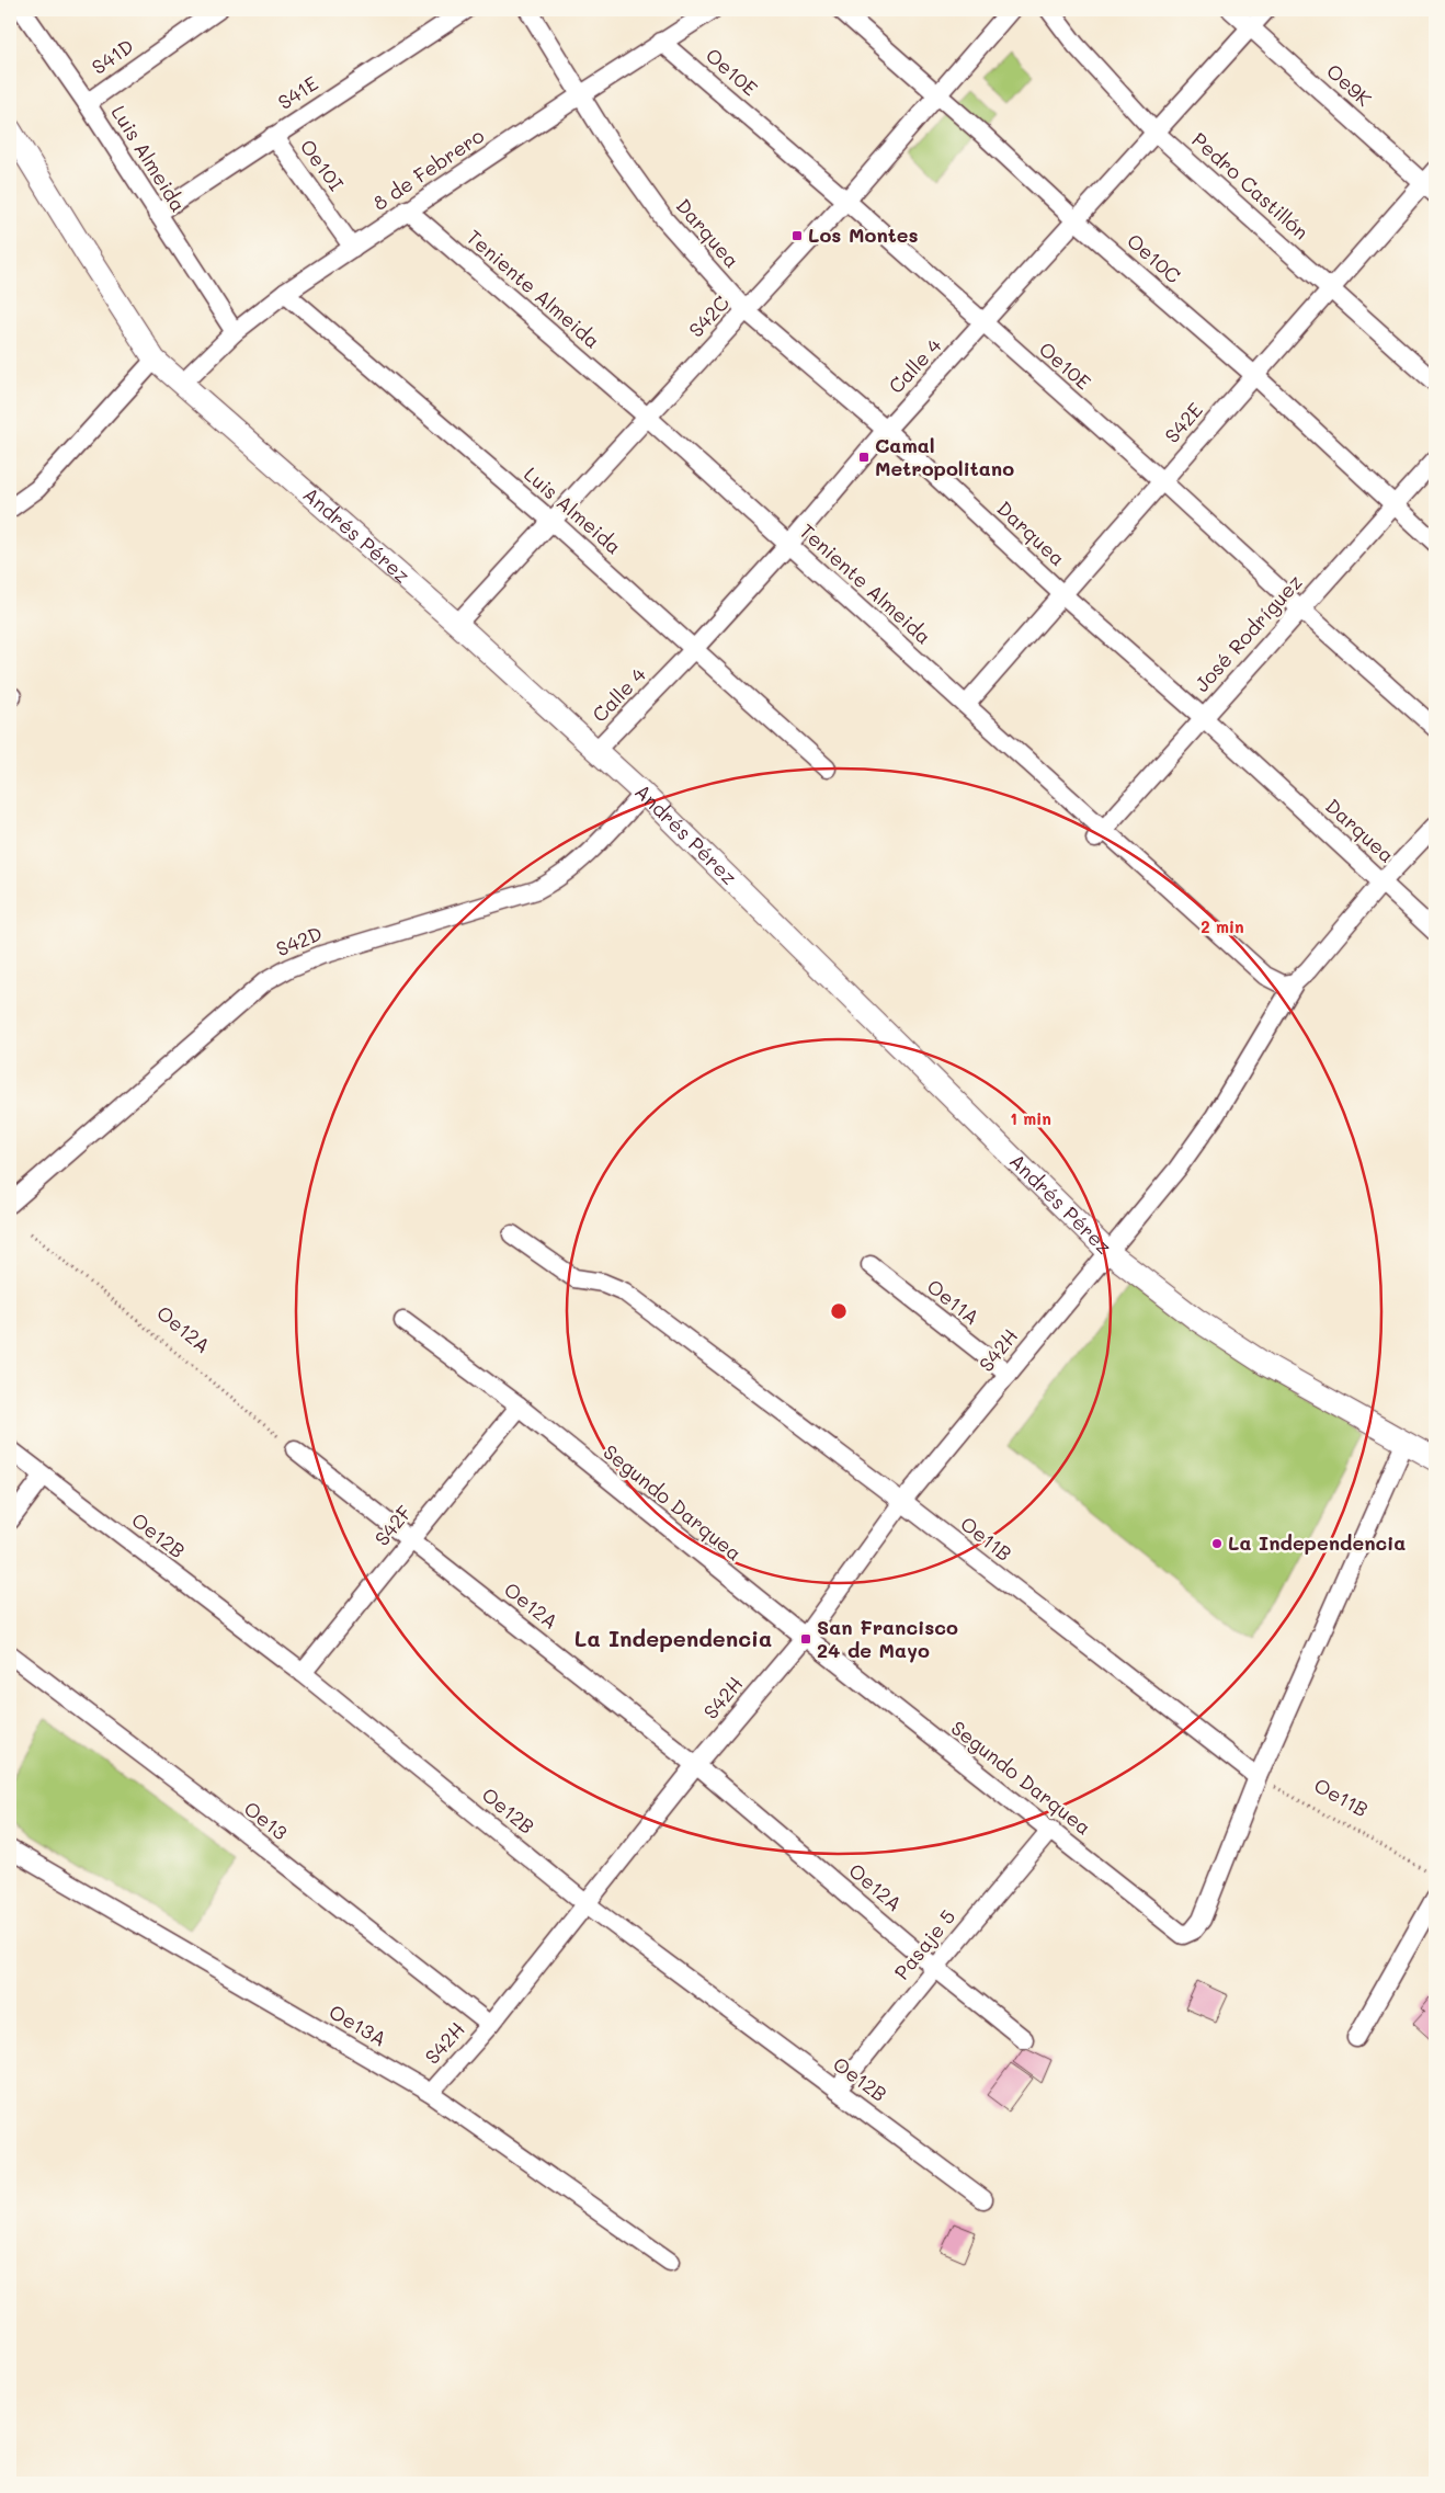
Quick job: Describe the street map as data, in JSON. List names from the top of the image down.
{
  "streets": {
    "street": [
      "S41D",
      "Oe10E",
      "Oe9K",
      "S41E",
      "Luis Almeida",
      "Oe10I",
      "8 de Febrero",
      "Pedro Castillón",
      "Darquea",
      "Oe10C",
      "Teniente Almeida",
      "S42C",
      "Calle 4",
      "S42E",
      "Andrés Pérez",
      "José Rodríguez",
      "S42D",
      "Oe11A",
      "Oe12A",
      "S42H",
      "Segundo Darquea",
      "S42F",
      "Oe12B",
      "Oe11B",
      "Oe13",
      "Pasaje 5",
      "Oe13A"
    ]
  },
  "crossings": [
    ["S41D", "Luis Almeida"],
    ["Oe10E", "8 de Febrero"],
    ["Oe10E", "S42C"],
    ["Oe10E", "Calle 4"],
    ["Oe10E", "S42E"],
    ["Oe10E", "José Rodríguez"],
    ["Oe9K", "Calle 4"],
    ["Oe9K", "S42E"],
    ["S41E", "Luis Almeida"],
    ["S41E", "Oe10I"],
    ["Luis Almeida", "8 de Febrero"],
    ["Luis Almeida", "S42C"],
    ["Luis Almeida", "Calle 4"],
    ["Oe10I", "8 de Febrero"],
    ["8 de Febrero", "Darquea"],
    ["8 de Febrero", "Teniente Almeida"],
    ["8 de Febrero", "Andrés Pérez"],
    ["Pedro Castillón", "Calle 4"],
    ["Pedro Castillón", "S42E"],
    ["Darquea", "S42C"],
    ["Darquea", "Calle 4"],
    ["Darquea", "S42E"],
    ["Darquea", "José Rodríguez"],
    ["Darquea", "S42H"],
    ["Oe10C", "S42C"],
    ["Oe10C", "Calle 4"],
    ["Oe10C", "S42E"],
    ["Oe10C", "José Rodríguez"],
    ["Teniente Almeida", "S42C"],
    ["Teniente Almeida", "Calle 4"],
    ["Teniente Almeida", "S42E"],
    ["Teniente Almeida", "José Rodríguez"],
    ["Teniente Almeida", "S42H"],
    ["S42C", "Andrés Pérez"],
    ["Calle 4", "Andrés Pérez"],
    ["Andrés Pérez", "S42D"],
    ["Andrés Pérez", "S42H"],
    ["Andrés Pérez", "Segundo Darquea"],
    ["Oe11A", "S42H"],
    ["Oe12A", "S42H"],
    ["Oe12A", "S42F"],
    ["Oe12A", "Pasaje 5"],
    ["S42H", "Segundo Darquea"],
    ["S42H", "Oe12B"],
    ["S42H", "Oe11B"],
    ["S42H", "Oe13"],
    ["S42H", "Oe13A"],
    ["Segundo Darquea", "S42F"],
    ["Segundo Darquea", "Oe11B"],
    ["Segundo Darquea", "Pasaje 5"],
    ["S42F", "Oe12B"],
    ["Oe12B", "Pasaje 5"]
  ],
  "districts": ["La Independencia"],
  "places": {
    "transit": ["Los Montes", "Camal Metropolitano", "San Francisco 24 de Mayo"],
    "other": ["La Independencia"]
  },
  "rings": ["2 min", "1 min"]
}
